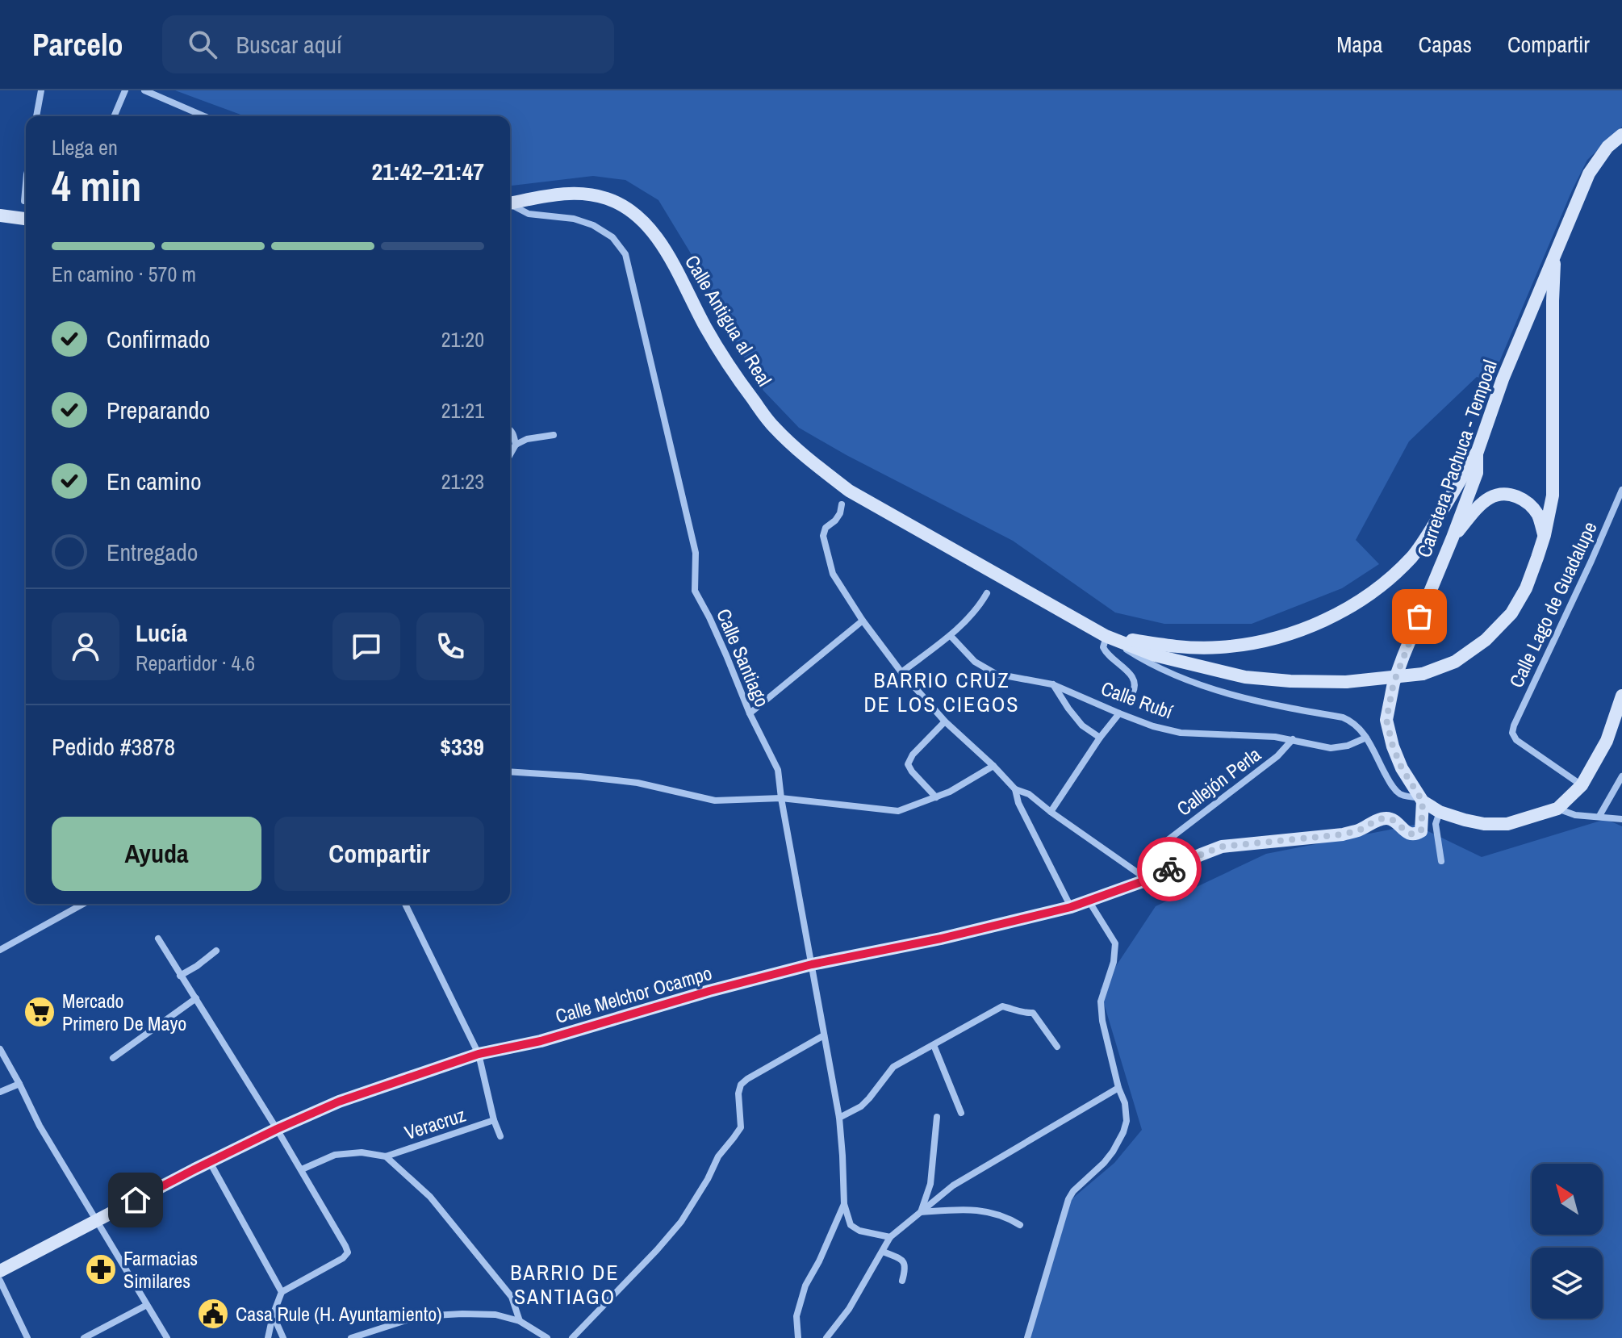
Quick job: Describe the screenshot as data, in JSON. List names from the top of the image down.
{
  "streets": {
    "main road": ["Calle Antigua al Real", "Carretera Pachuca - Tempoal", "Calle Melchor Ocampo"],
    "street": [
      "Calle Lago de Guadalupe",
      "Calle Santiago",
      "Calle Rubí",
      "Callejón Perla",
      "Veracruz"
    ]
  },
  "crossings": [
    ["Carretera Pachuca - Tempoal", "Calle Lago de Guadalupe"],
    ["Carretera Pachuca - Tempoal", "Calle Melchor Ocampo"],
    ["Calle Santiago", "Calle Melchor Ocampo"],
    ["Calle Rubí", "Callejón Perla"]
  ],
  "districts": ["BARRIO CRUZ DE LOS CIEGOS", "BARRIO DE SANTIAGO"],
  "places": {
    "supermarket": ["Mercado Primero De Mayo"],
    "pharmacy": ["Farmacias Similares"],
    "public building": ["Casa Rule (H. Ayuntamiento)"]
  },
  "north": "top left",
  "page": {
    "header": "Parcelo",
    "search": "Buscar aquí",
    "nav": ["Mapa", "Capas", "Compartir"],
    "heading": ["4 min", "Llega en", "21:42–21:47"],
    "panel": [
      "Lucía",
      "Repartidor · 4.6",
      "Pedido #3878",
      "$339"
    ],
    "bar": "En camino · 570 m",
    "list": [
      ["Confirmado", "21:20"],
      ["Preparando", "21:21"],
      ["En camino", "21:23"],
      "Entregado"
    ],
    "buttons": ["Ayuda", "Compartir"]
  }
}
